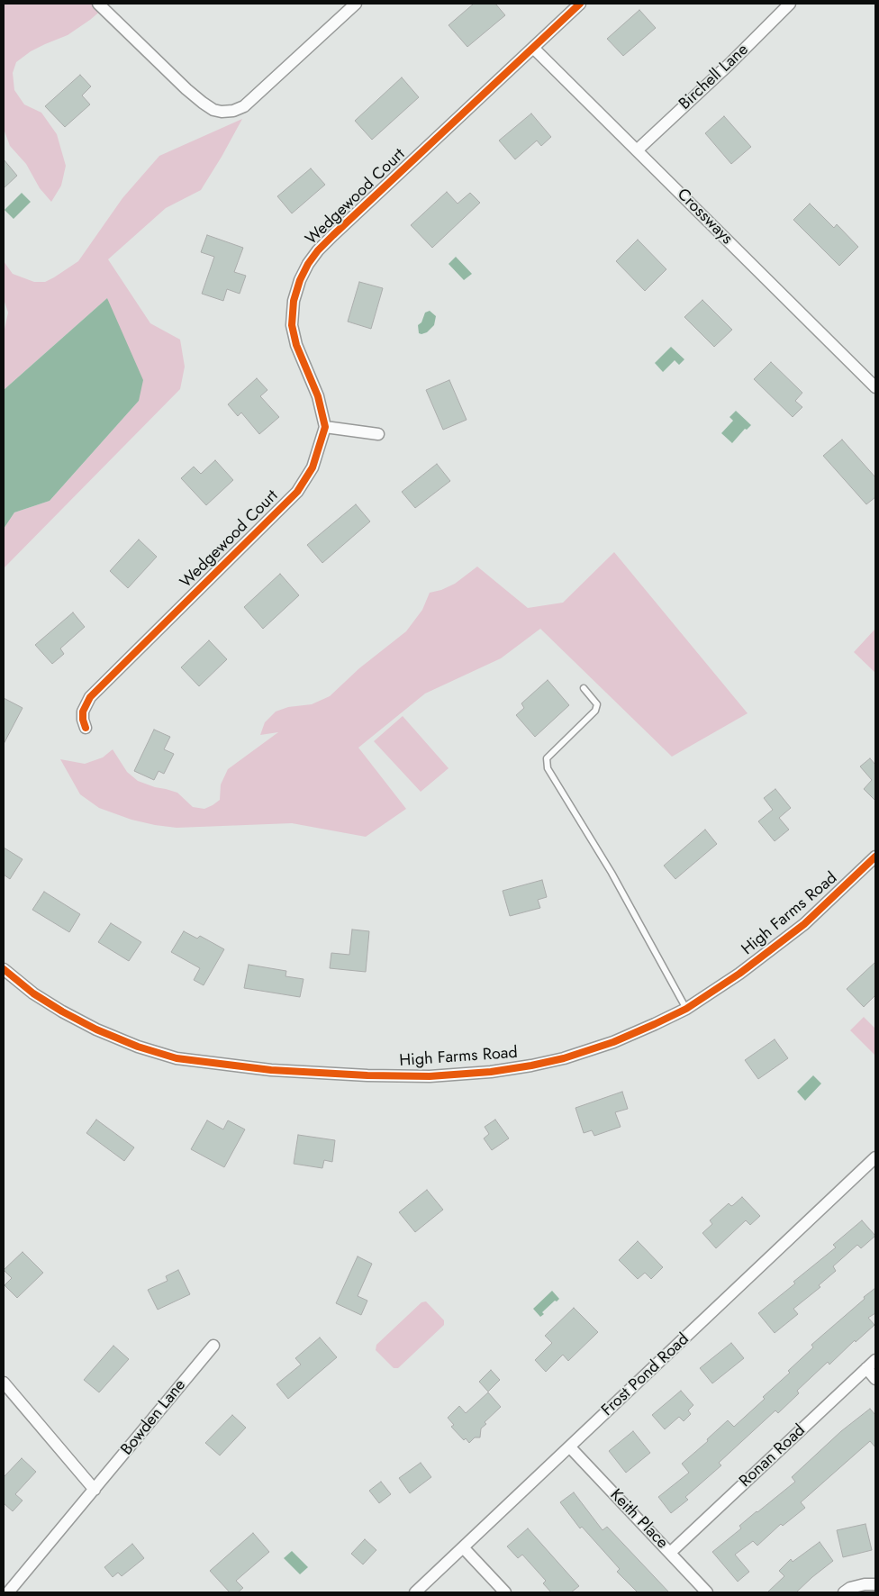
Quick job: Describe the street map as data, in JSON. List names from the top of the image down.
{
  "streets": {
    "street": [
      "Birchell Lane",
      "Wedgewood Court",
      "Crossways",
      "High Farms Road",
      "Frost Pond Road",
      "Bowden Lane",
      "Ronan Road",
      "Keith Place"
    ]
  },
  "crossings": [
    ["Birchell Lane", "Crossways"],
    ["Wedgewood Court", "Crossways"],
    ["Frost Pond Road", "Keith Place"],
    ["Ronan Road", "Keith Place"]
  ]
}
